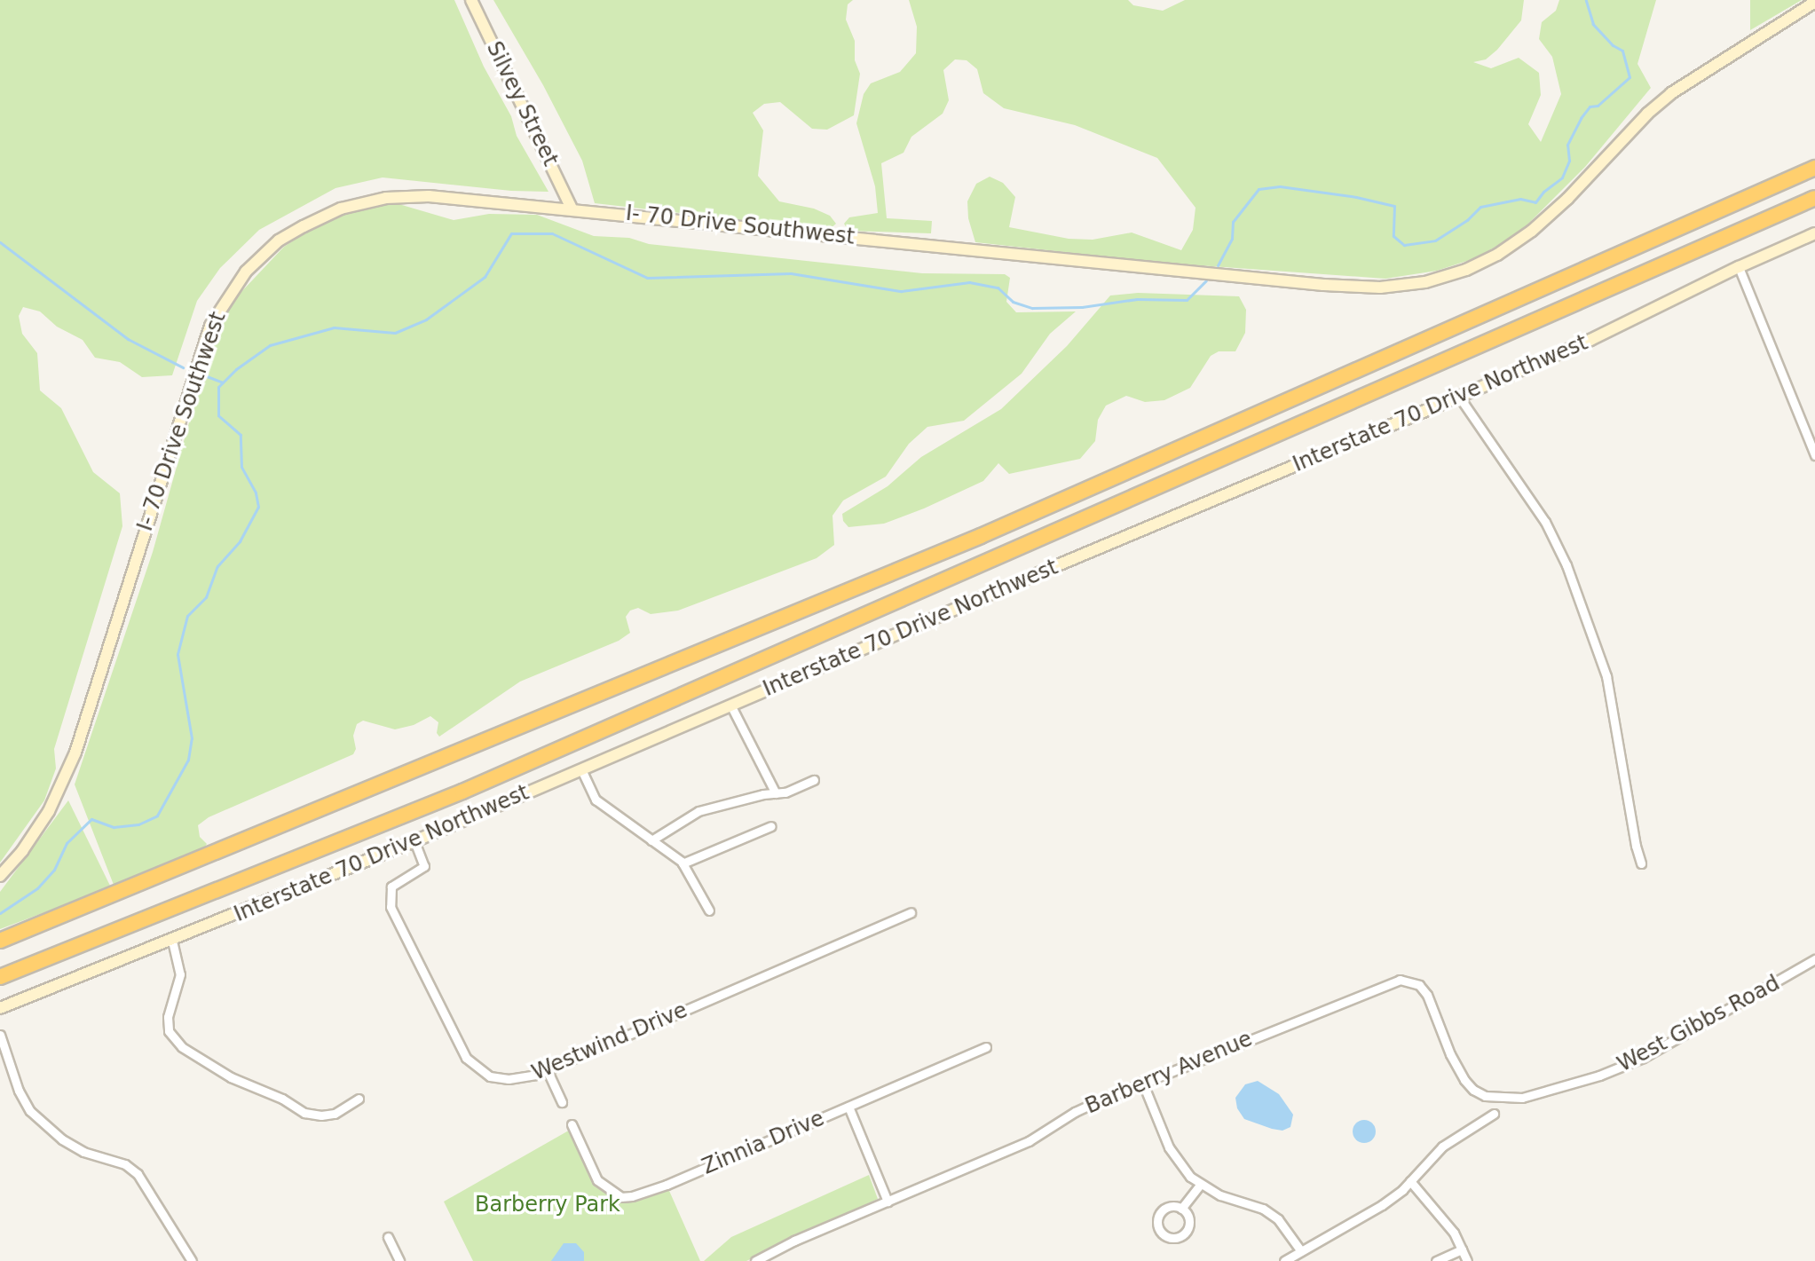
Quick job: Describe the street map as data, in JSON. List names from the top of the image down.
{
  "streets": {
    "street": [
      "Silvey Street",
      "I- 70 Drive Southwest",
      "Interstate 70 Drive Northwest",
      "West Gibbs Road",
      "Westwind Drive",
      "Barberry Avenue",
      "Zinnia Drive"
    ]
  },
  "crossings": [
    ["Silvey Street", "I- 70 Drive Southwest"],
    ["Interstate 70 Drive Northwest", "Westwind Drive"],
    ["West Gibbs Road", "Barberry Avenue"]
  ],
  "parks": ["Barberry Park"]
}
